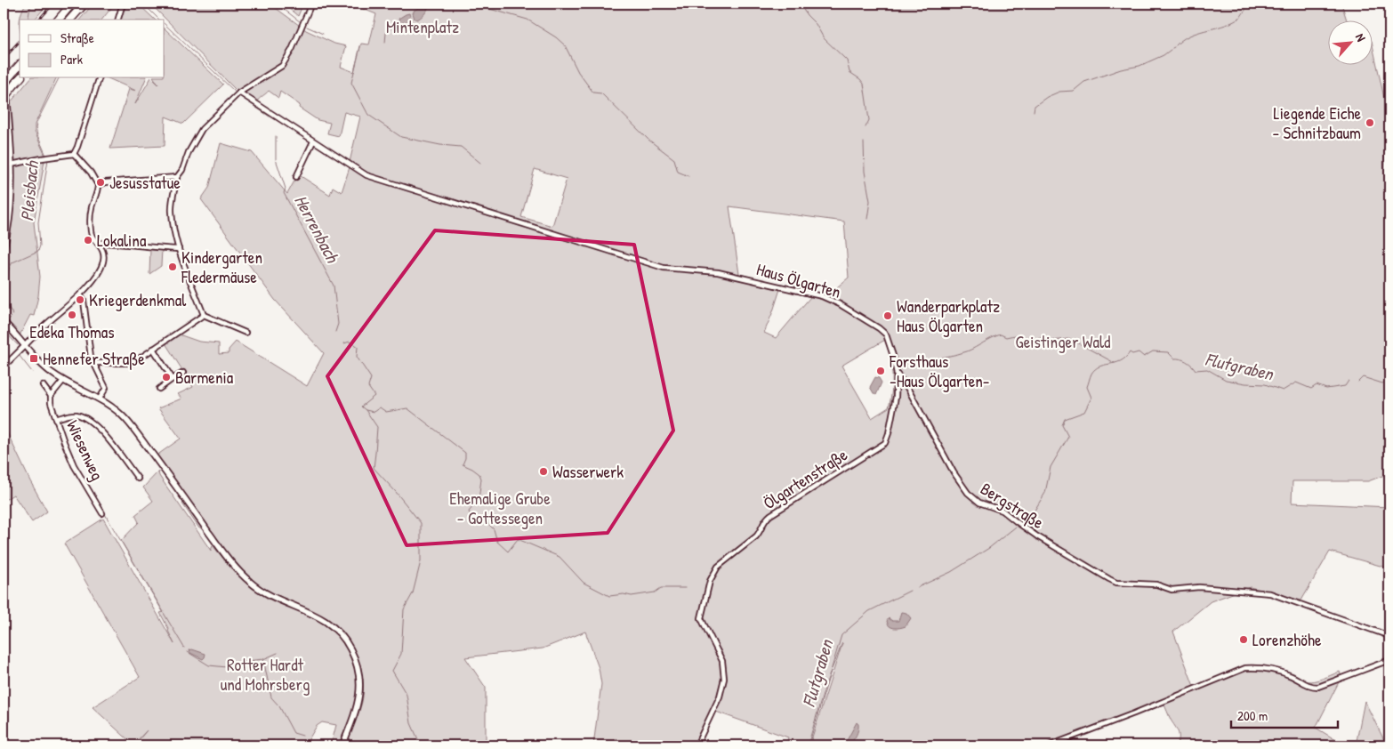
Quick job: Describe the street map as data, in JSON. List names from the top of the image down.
{
  "streets": {
    "street": [
      "Haus Ölgarten",
      "Wiesenweg",
      "Ölgartenstraße",
      "Bergstraße"
    ]
  },
  "crossings": [
    ["Haus Ölgarten", "Ölgartenstraße"],
    ["Haus Ölgarten", "Bergstraße"],
    ["Ölgartenstraße", "Bergstraße"]
  ],
  "water": ["Pleisbach", "Herrenbach", "Flutgraben"],
  "parks": [
    "Mintenplatz",
    "Geistinger Wald",
    "Ehemalige Grube - Gottessegen",
    "Rotter Hardt und Mohrsberg"
  ],
  "places": {
    "other": [
      "Liegende Eiche - Schnitzbaum",
      "Jesusstatue",
      "Lokalina",
      "Kindergarten Fledermäuse",
      "Kriegerdenkmal",
      "Edeka Thomas",
      "Wanderparkplatz Haus Ölgarten",
      "Forsthaus -Haus Ölgarten-",
      "Barmenia",
      "Wasserwerk",
      "Lorenzhöhe"
    ],
    "transit": ["Hennefer Straße"]
  },
  "legend": ["Straße", "Park"],
  "scale_bar": "200 m",
  "north": "top right"
}
